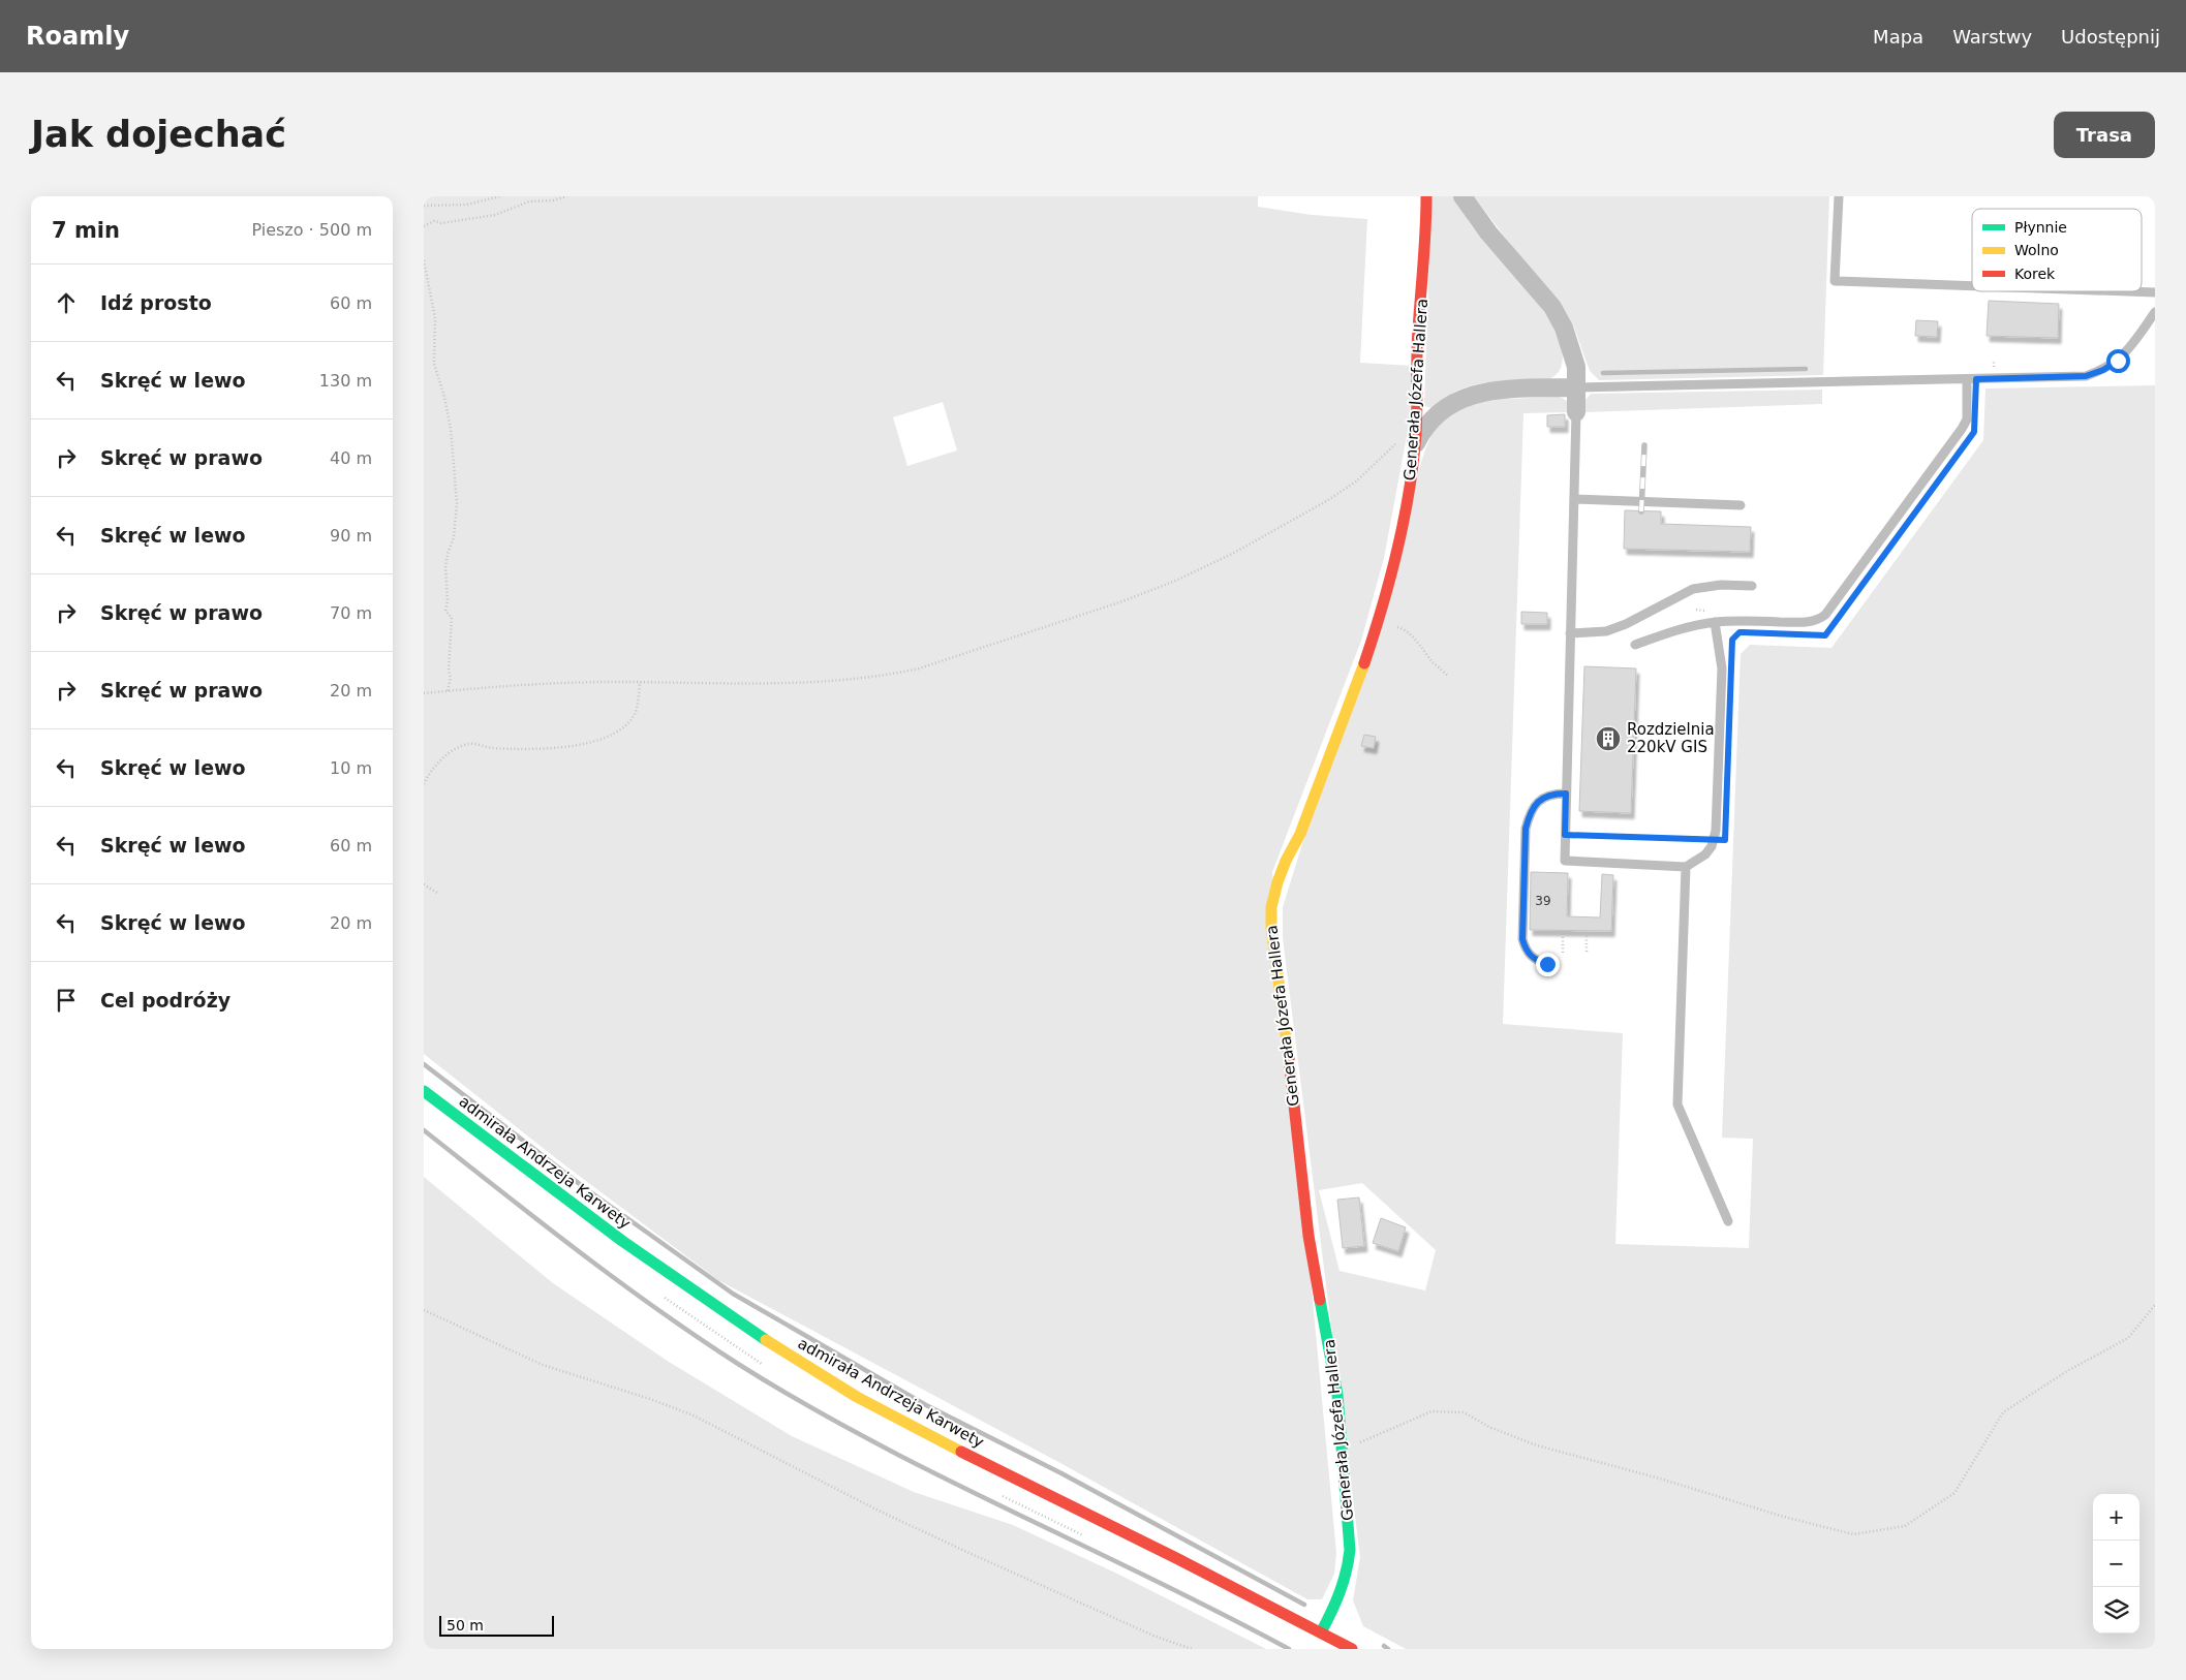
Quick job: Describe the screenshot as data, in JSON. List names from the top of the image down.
{
  "streets": {
    "street": ["Generała Józefa Hallera", "admirała Andrzeja Karwety"]
  },
  "crossings": [
    ["Generała Józefa Hallera", "admirała Andrzeja Karwety"]
  ],
  "places": {
    "building": ["Rozdzielnia 220kV GIS"]
  },
  "house_numbers": ["39"],
  "legend": ["Płynnie", "Wolno", "Korek"],
  "scale_bar": "50 m",
  "page": {
    "header": "Roamly",
    "nav": ["Mapa", "Warstwy", "Udostępnij"],
    "buttons": "Trasa",
    "title": "Jak dojechać",
    "heading": ["7 min", "Pieszo · 500 m"],
    "list": [
      ["Idź prosto", "60 m"],
      ["Skręć w lewo", "130 m"],
      ["Skręć w prawo", "40 m"],
      ["Skręć w lewo", "90 m"],
      ["Skręć w prawo", "70 m"],
      ["Skręć w prawo", "20 m"],
      ["Skręć w lewo", "10 m"],
      ["Skręć w lewo", "60 m"],
      ["Skręć w lewo", "20 m"],
      "Cel podróży"
    ],
    "map_buttons": ["+", "−"],
    "scale": "50 m"
  }
}
